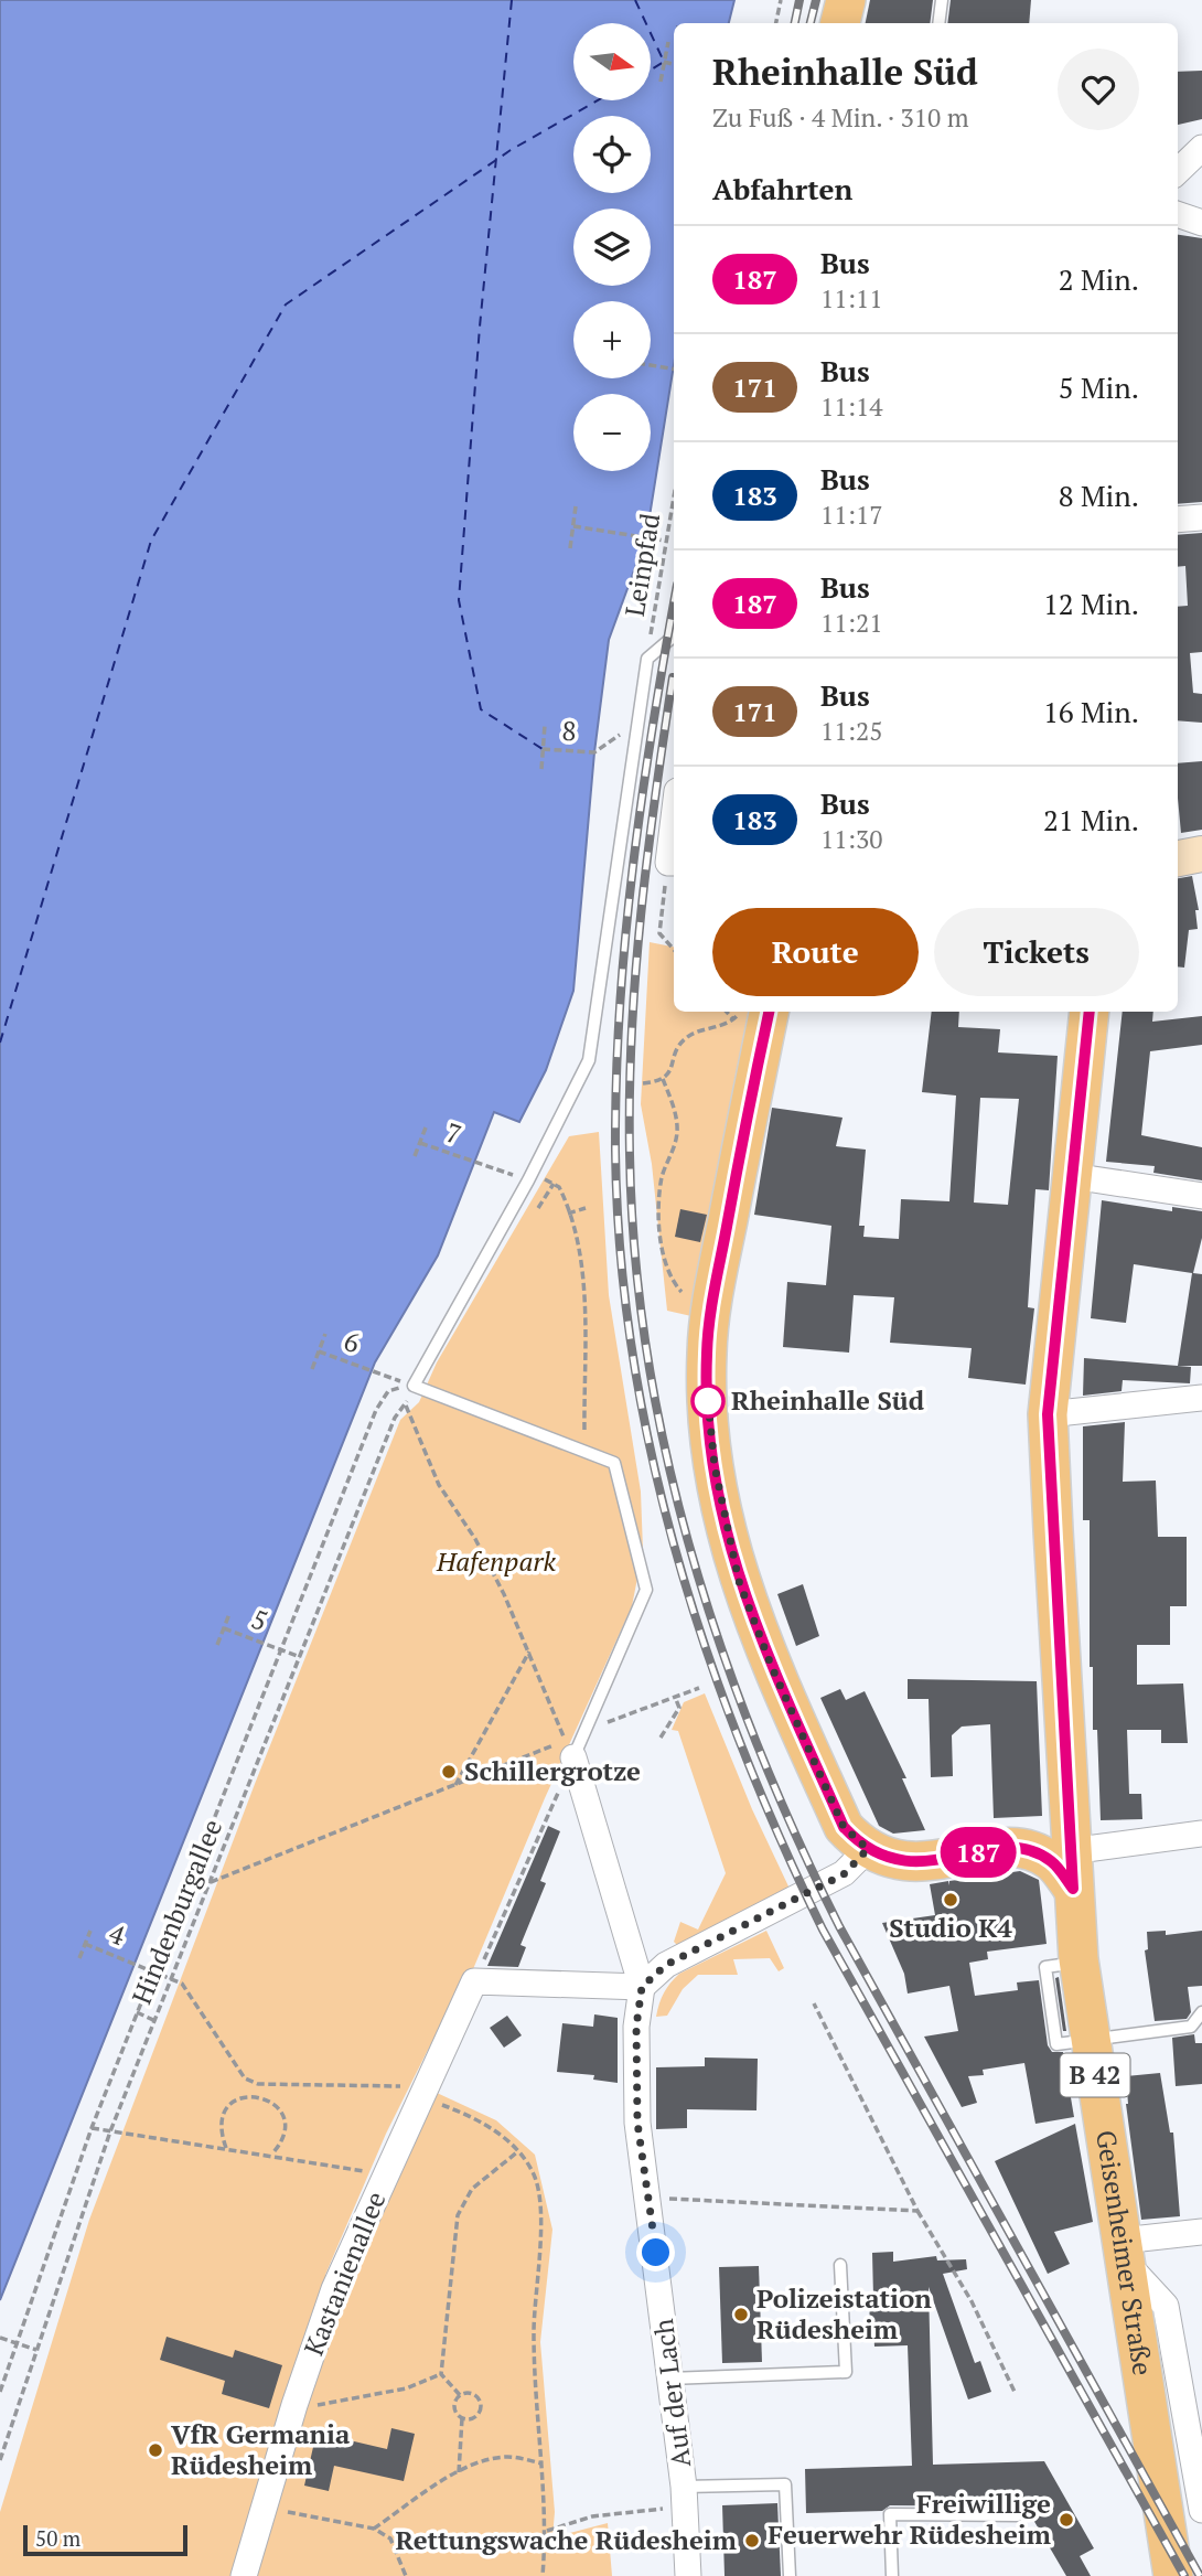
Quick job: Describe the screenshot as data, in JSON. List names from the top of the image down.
{
  "streets": {
    "main road": ["B 42", "Geisenheimer Straße"],
    "street": ["Kastanienallee", "Auf der Lach"],
    "path": [
      "Leinpfad",
      "8",
      "7",
      "6",
      "5",
      "Hindenburgallee",
      "4"
    ]
  },
  "crossings": [
    ["6", "Hindenburgallee"],
    ["5", "Hindenburgallee"],
    ["Hindenburgallee", "4"],
    ["B 42", "Geisenheimer Straße"]
  ],
  "parks": ["Hafenpark"],
  "places": [
    "Rheinhalle Süd",
    "Schillergrotze",
    "Studio K4",
    "Polizeistation Rüdesheim",
    "VfR Germania Rüdesheim",
    "Freiwillige Feuerwehr Rüdesheim",
    "Rettungswache Rüdesheim"
  ],
  "lines": ["bus line 187"],
  "scale_bar": "50 m",
  "north": "right",
  "page": {
    "on_map": "187",
    "map_buttons": ["+", "−"],
    "heading": [
      ["Rheinhalle Süd", "Zu Fuß · 4 Min. · 310 m"],
      "Abfahrten"
    ],
    "list": [
      {
        "mark": "187",
        "name": "Bus",
        "note": "11:11",
        "value": "2 Min."
      },
      {
        "mark": "171",
        "name": "Bus",
        "note": "11:14",
        "value": "5 Min."
      },
      {
        "mark": "183",
        "name": "Bus",
        "note": "11:17",
        "value": "8 Min."
      },
      {
        "mark": "187",
        "name": "Bus",
        "note": "11:21",
        "value": "12 Min."
      },
      {
        "mark": "171",
        "name": "Bus",
        "note": "11:25",
        "value": "16 Min."
      },
      {
        "mark": "183",
        "name": "Bus",
        "note": "11:30",
        "value": "21 Min."
      }
    ],
    "buttons": ["Route", "Tickets"],
    "scale": "50 m"
  }
}
